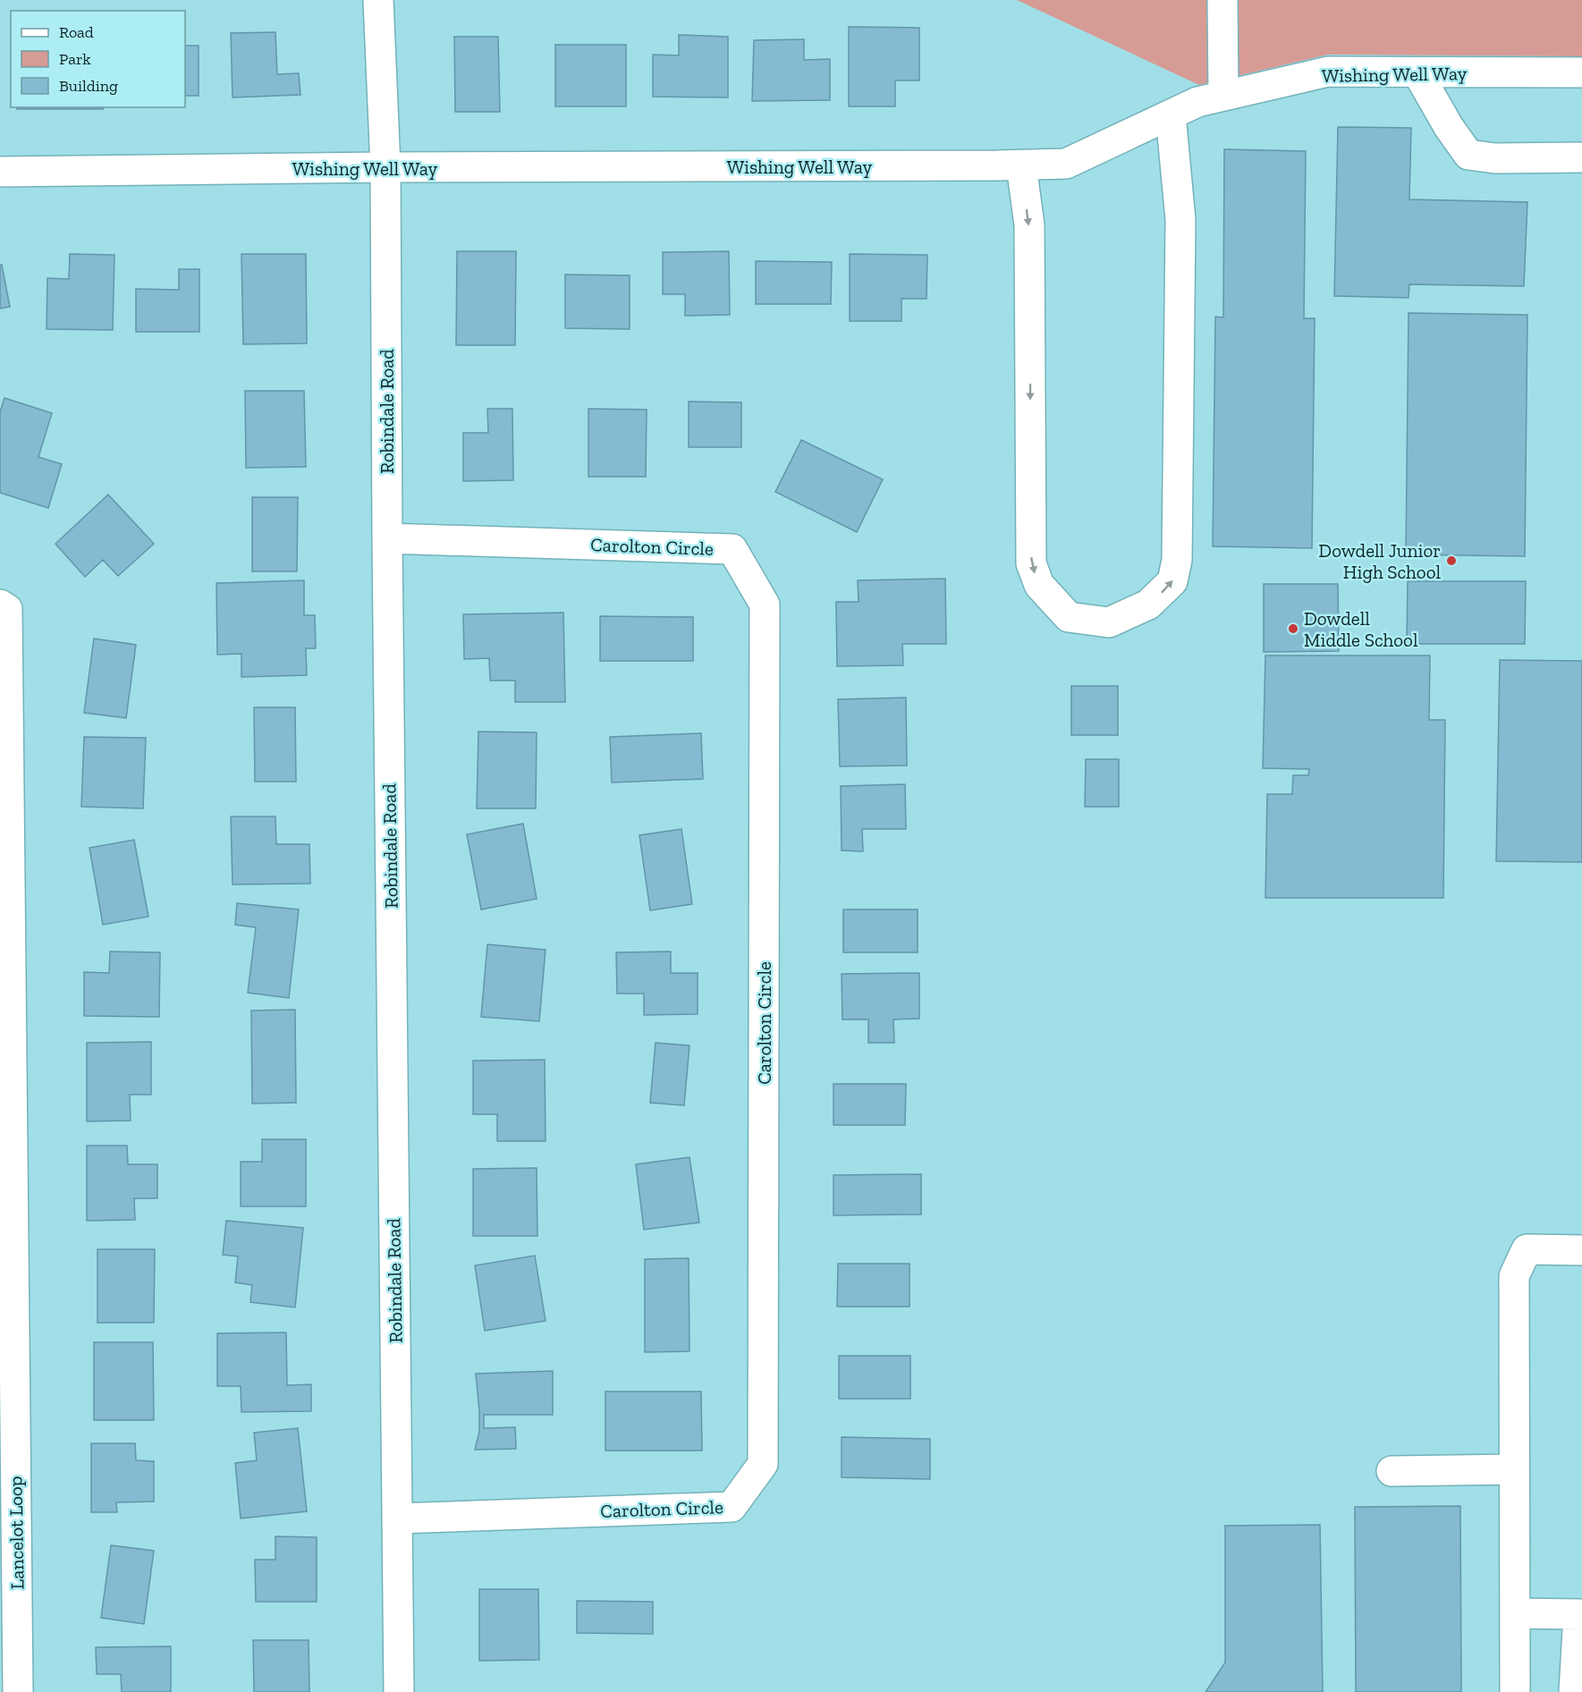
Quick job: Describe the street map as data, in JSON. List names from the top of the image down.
{
  "streets": {
    "street": [
      "Wishing Well Way",
      "Robindale Road",
      "Carolton Circle",
      "Lancelot Loop"
    ]
  },
  "crossings": [
    ["Wishing Well Way", "Robindale Road"],
    ["Robindale Road", "Carolton Circle"]
  ],
  "places": ["Dowdell Junior High School", "Dowdell Middle School"],
  "legend": ["Road", "Park", "Building"]
}
